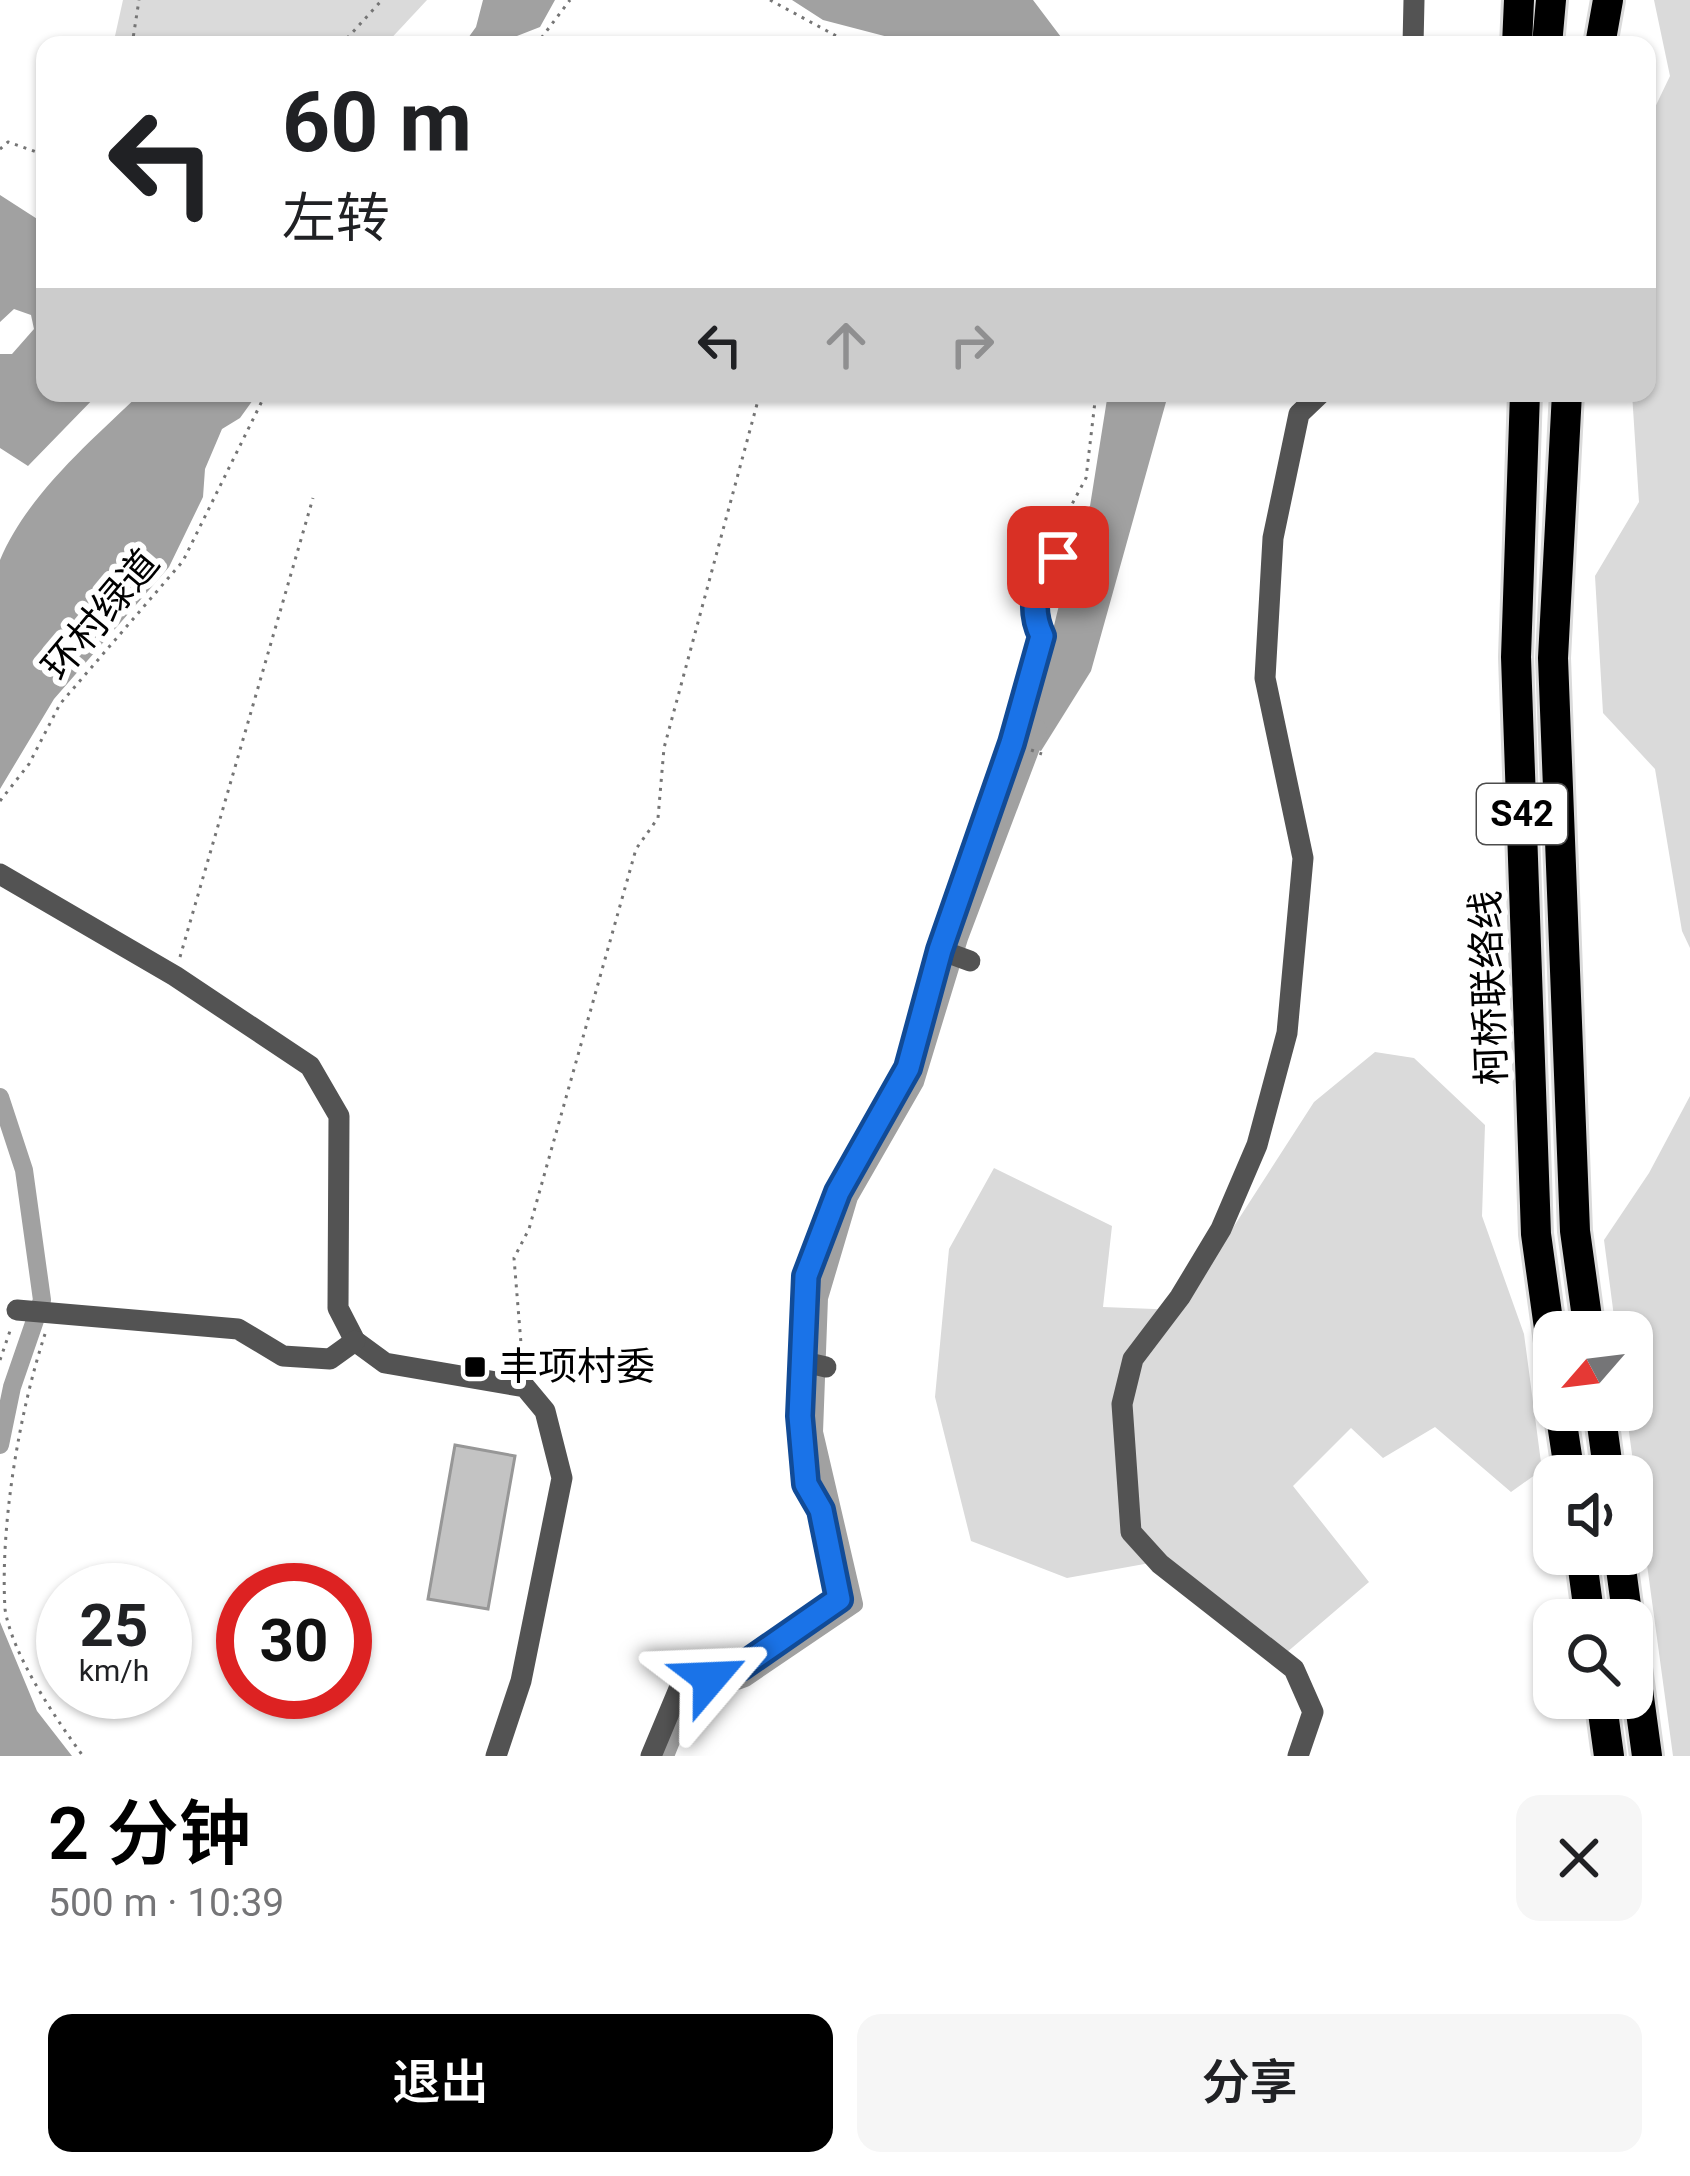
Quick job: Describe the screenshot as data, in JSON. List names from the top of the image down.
{
  "streets": {
    "highway": ["S42", "柯桥联络线"],
    "path": ["环村绿道"]
  },
  "places": {
    "transit": ["丰项村委"]
  },
  "north": "bottom left",
  "page": {
    "turn": ["60 m", "左转"],
    "speed": "25 km/h",
    "limit": "30",
    "heading": ["2 分钟", "500 m · 10:39"],
    "buttons": ["退出", "分享"]
  }
}
